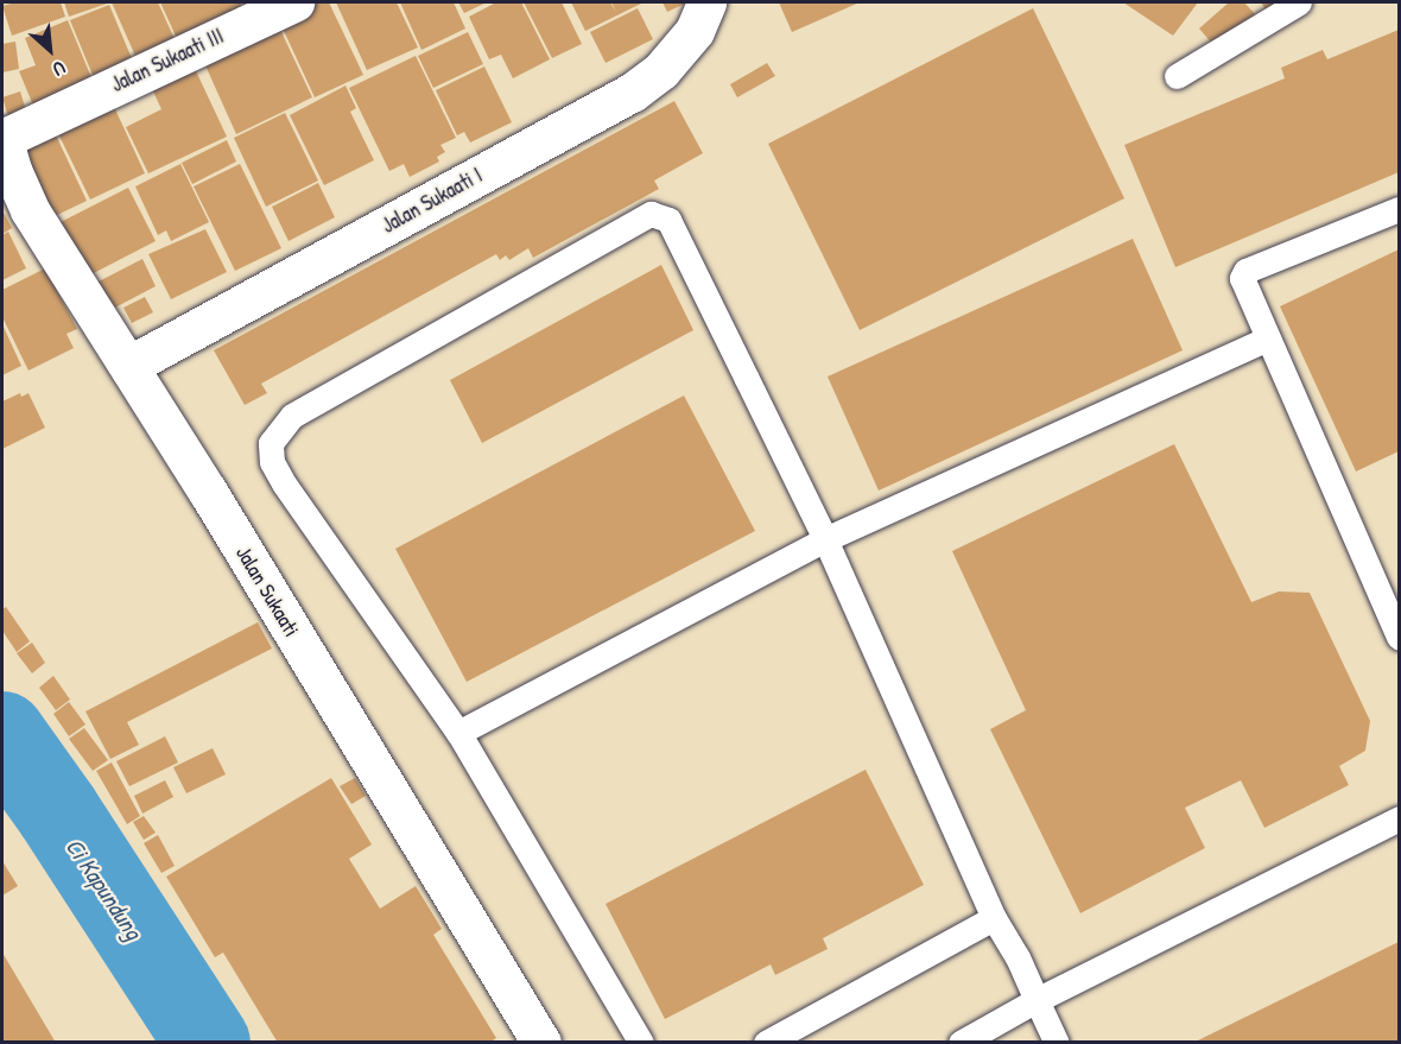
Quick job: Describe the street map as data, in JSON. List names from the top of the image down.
{
  "streets": {
    "street": ["Jalan Sukaati III", "Jalan Sukaati I", "Jalan Sukaati"]
  },
  "crossings": [
    ["Jalan Sukaati III", "Jalan Sukaati"],
    ["Jalan Sukaati I", "Jalan Sukaati"]
  ],
  "water": ["Ci Kapundung"],
  "north": "bottom right"
}
